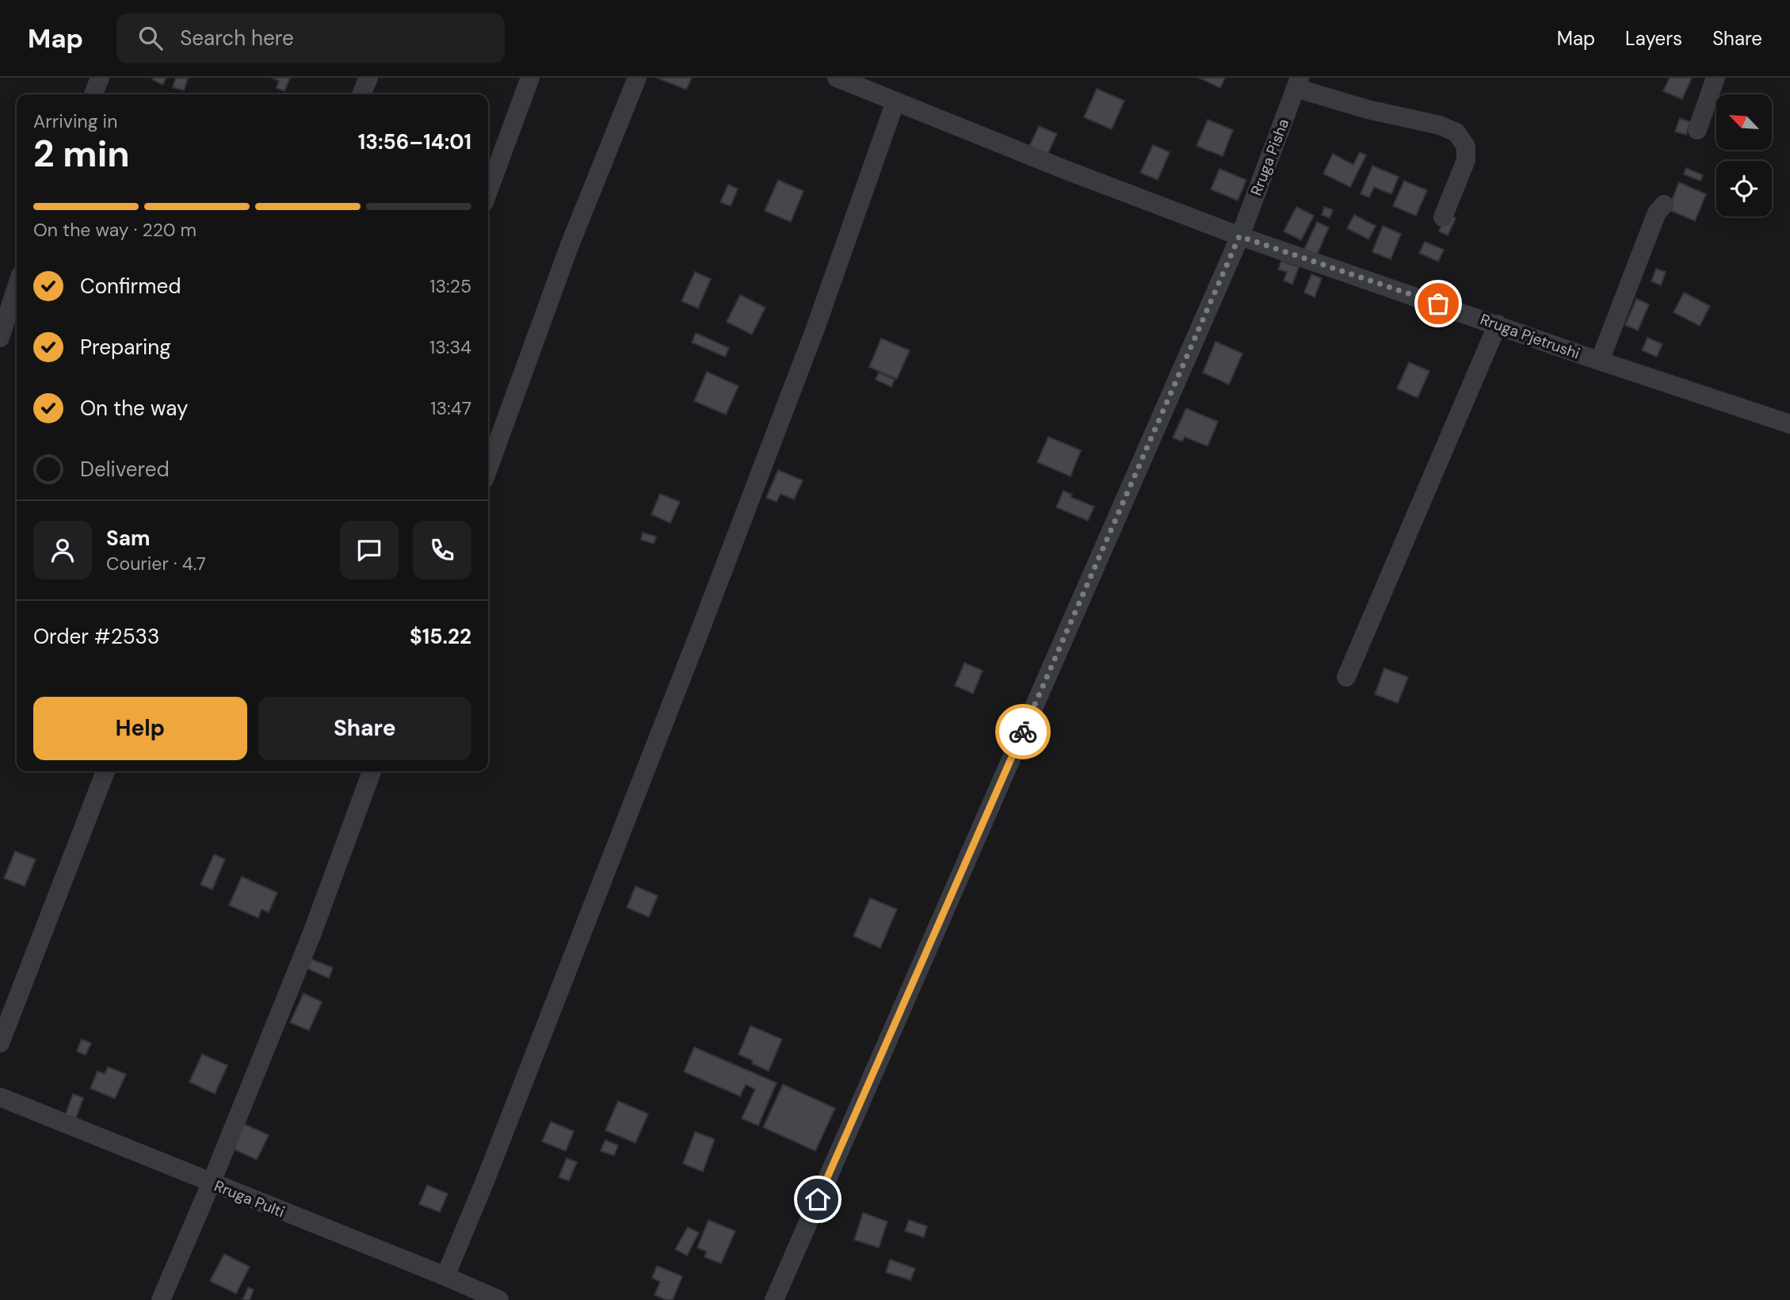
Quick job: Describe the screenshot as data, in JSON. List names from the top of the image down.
{
  "streets": {
    "street": ["Rruga Pisha", "Rruga Pjetrushi", "Rruga Pulti"]
  },
  "crossings": [
    ["Rruga Pisha", "Rruga Pjetrushi"]
  ],
  "north": "top left",
  "page": {
    "header": "Map",
    "search": "Search here",
    "nav": ["Map", "Layers", "Share"],
    "heading": ["2 min", "Arriving in", "13:56–14:01"],
    "panel": [
      "Sam",
      "Courier · 4.7",
      "Order #2533",
      "$15.22"
    ],
    "bar": "On the way · 220 m",
    "list": [
      ["Confirmed", "13:25"],
      ["Preparing", "13:34"],
      ["On the way", "13:47"],
      "Delivered"
    ],
    "buttons": ["Help", "Share"]
  }
}
